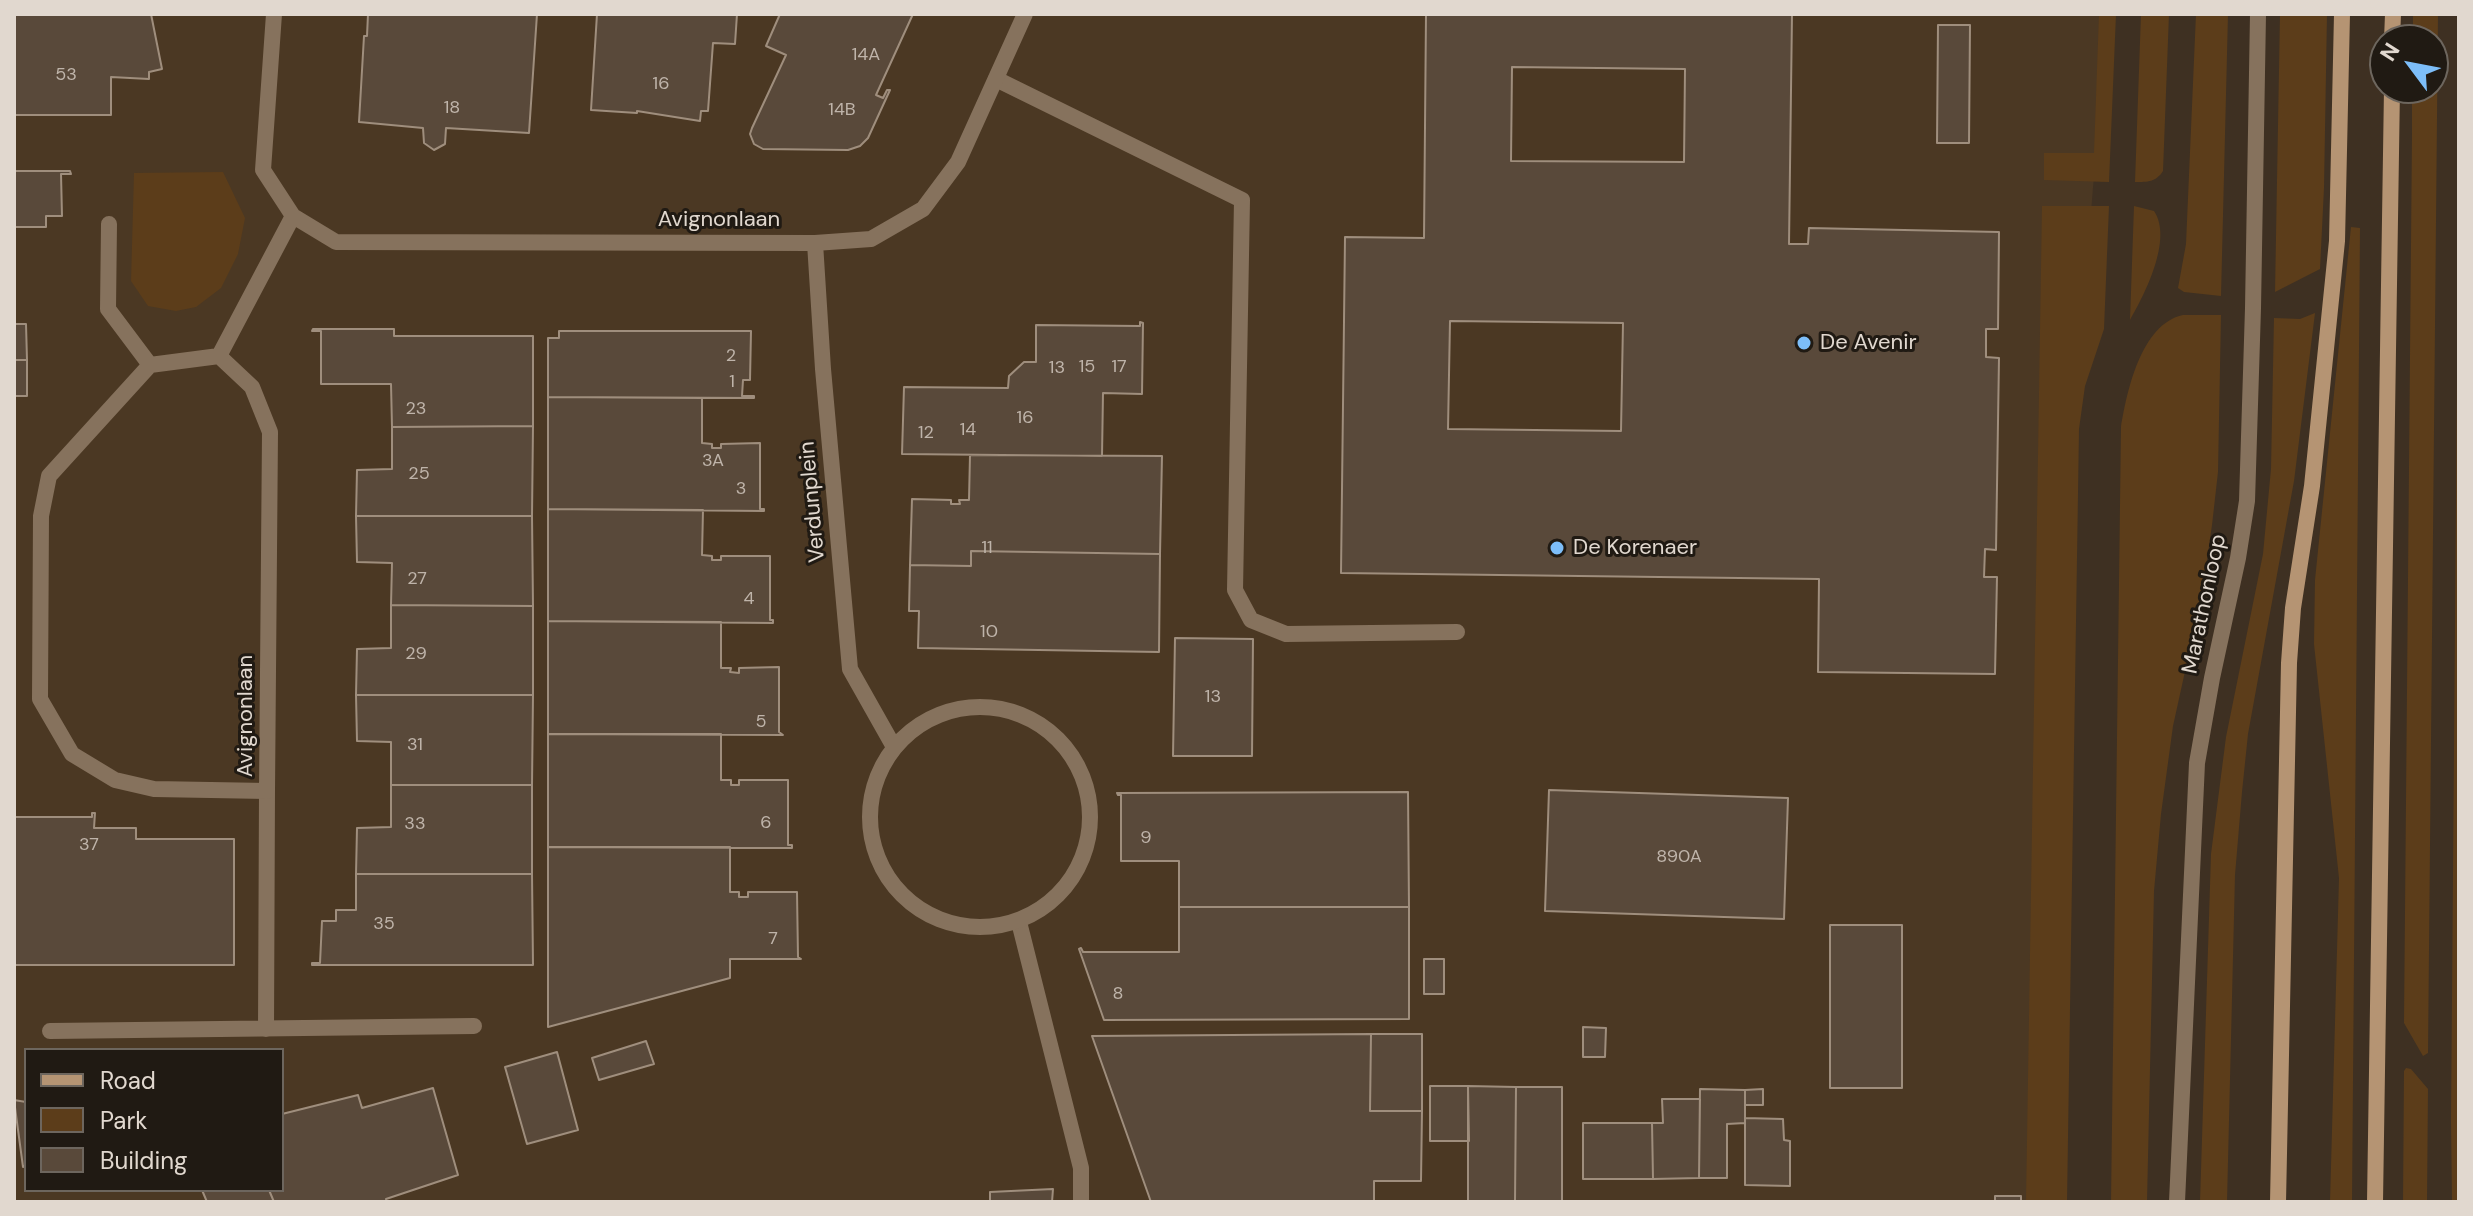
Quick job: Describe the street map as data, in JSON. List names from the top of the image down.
{
  "streets": {
    "street": ["Avignonlaan", "Verdunplein", "Marathonloop"]
  },
  "crossings": [
    ["Avignonlaan", "Verdunplein"]
  ],
  "places": ["De Avenir", "De Korenaer"],
  "house_numbers": [
    "14A",
    "53",
    "16",
    "18",
    "14B",
    "2",
    "15",
    "17",
    "13",
    "1",
    "23",
    "16",
    "14",
    "12",
    "3A",
    "25",
    "3",
    "11",
    "27",
    "4",
    "10",
    "29",
    "13",
    "5",
    "31",
    "6",
    "33",
    "9",
    "37",
    "890A",
    "35",
    "7",
    "8"
  ],
  "legend": ["Road", "Park", "Building"],
  "north": "top left"
}
